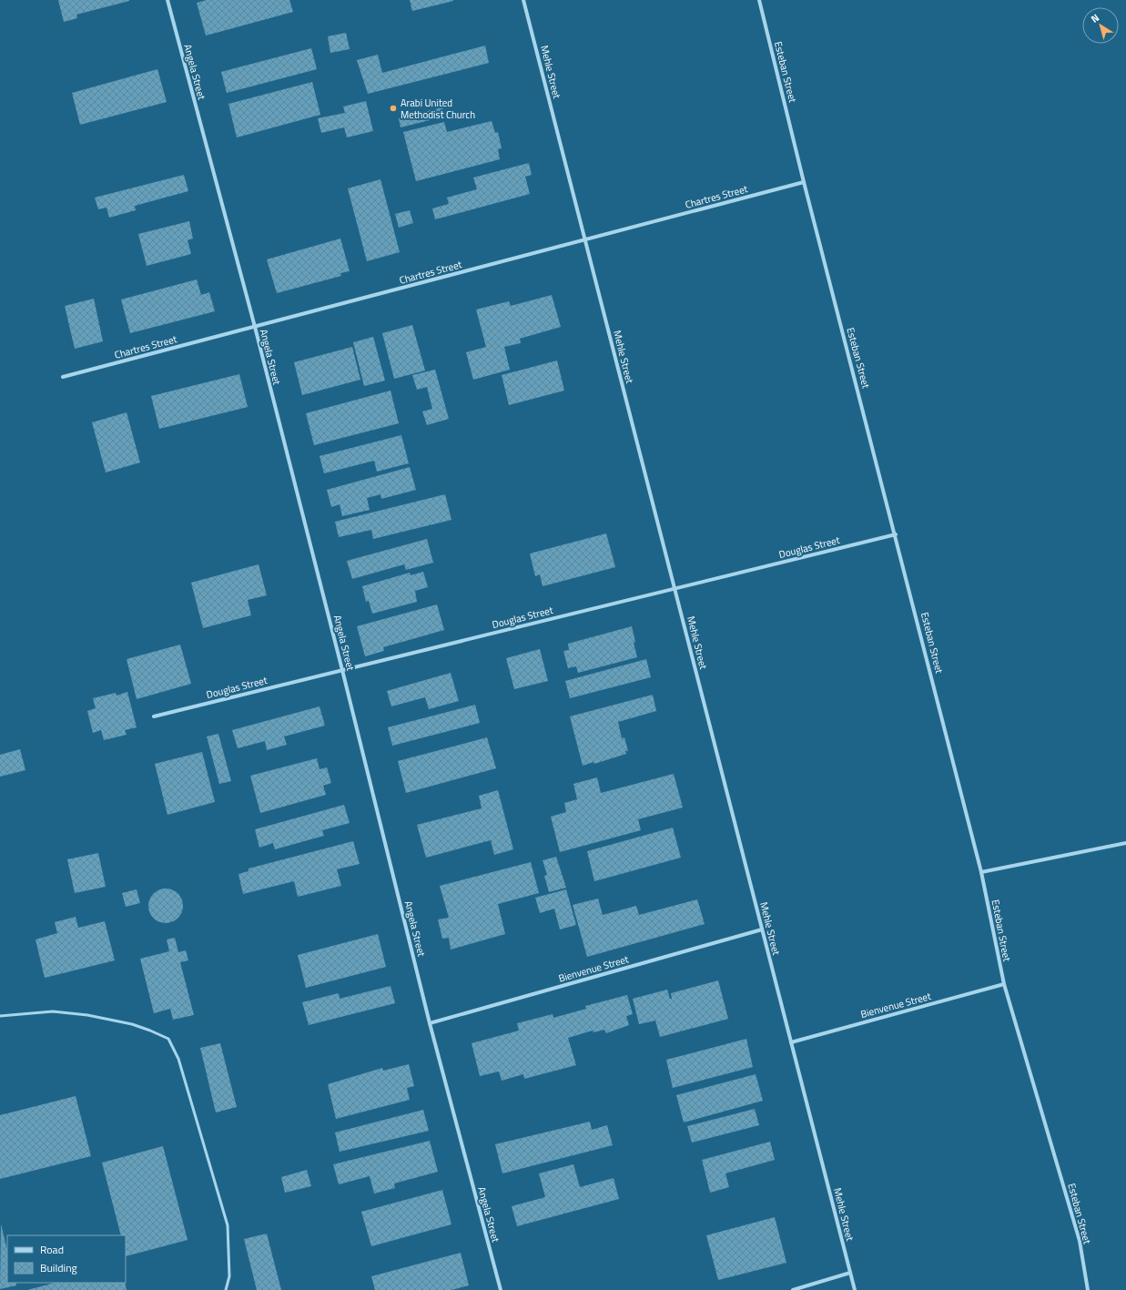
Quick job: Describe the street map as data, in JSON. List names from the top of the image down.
{
  "streets": {
    "street": [
      "Angela Street",
      "Mehle Street",
      "Esteban Street",
      "Chartres Street",
      "Douglas Street",
      "Bienvenue Street"
    ]
  },
  "crossings": [
    ["Angela Street", "Chartres Street"],
    ["Angela Street", "Douglas Street"],
    ["Angela Street", "Bienvenue Street"],
    ["Mehle Street", "Chartres Street"],
    ["Mehle Street", "Douglas Street"],
    ["Mehle Street", "Bienvenue Street"],
    ["Esteban Street", "Chartres Street"],
    ["Esteban Street", "Douglas Street"],
    ["Esteban Street", "Bienvenue Street"]
  ],
  "places": ["Arabi United Methodist Church"],
  "legend": ["Road", "Building"],
  "north": "top left"
}
